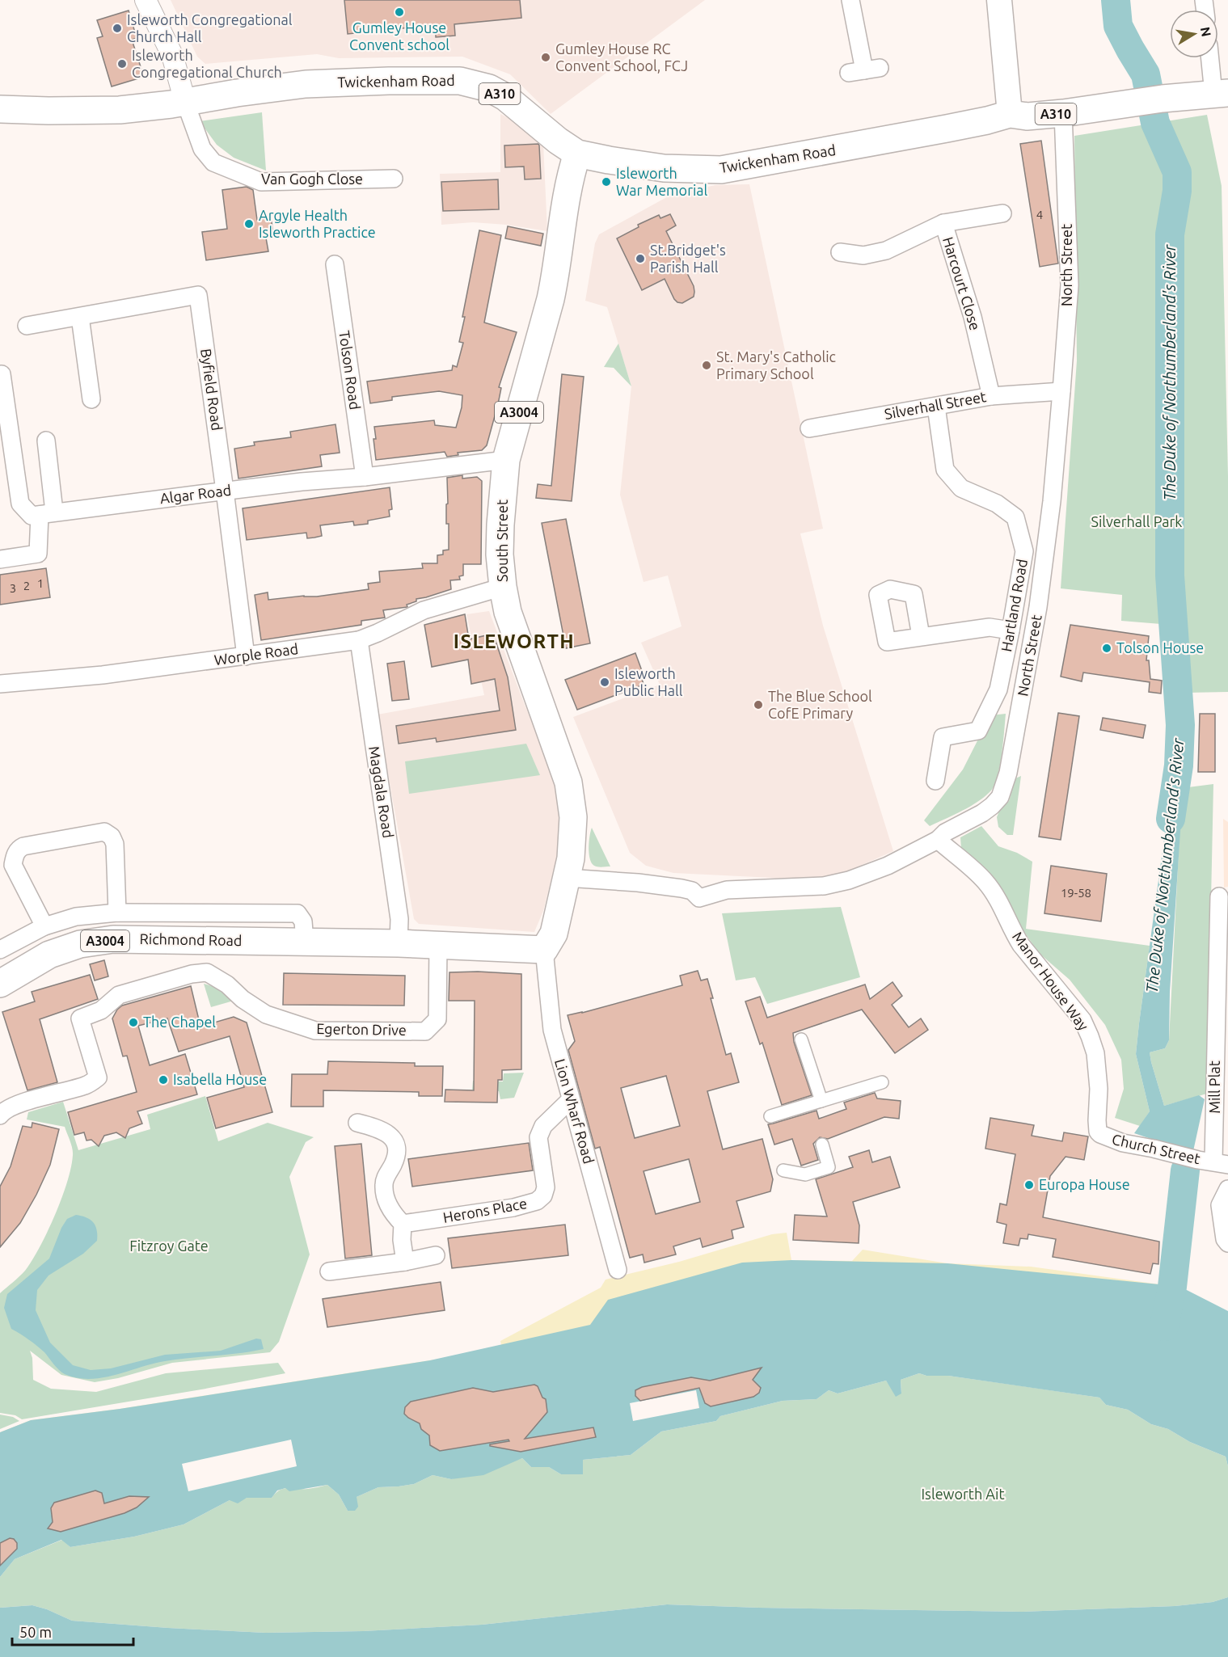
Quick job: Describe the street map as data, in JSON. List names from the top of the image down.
{
  "streets": {
    "main road": [
      "Twickenham Road",
      "A310",
      "A3004",
      "South Street",
      "Richmond Road"
    ],
    "street": [
      "Van Gogh Close",
      "North Street",
      "Harcourt Close",
      "Tolson Road",
      "Byfield Road",
      "Silverhall Street",
      "Algar Road",
      "Hartland Road",
      "Worple Road",
      "Magdala Road",
      "Manor House Way",
      "Egerton Drive",
      "Mill Plat",
      "Lion Wharf Road",
      "Church Street",
      "Herons Place"
    ]
  },
  "crossings": [
    ["Twickenham Road", "Van Gogh Close"],
    ["Twickenham Road", "North Street"],
    ["Twickenham Road", "South Street"],
    ["North Street", "Silverhall Street"],
    ["North Street", "South Street"],
    ["North Street", "Manor House Way"],
    ["Harcourt Close", "Silverhall Street"],
    ["Tolson Road", "Algar Road"],
    ["Byfield Road", "Algar Road"],
    ["Byfield Road", "Worple Road"],
    ["Silverhall Street", "Hartland Road"],
    ["Algar Road", "South Street"],
    ["South Street", "Worple Road"],
    ["South Street", "Richmond Road"],
    ["South Street", "Lion Wharf Road"],
    ["Worple Road", "Magdala Road"],
    ["Magdala Road", "Richmond Road"],
    ["Richmond Road", "Egerton Drive"],
    ["Richmond Road", "Lion Wharf Road"],
    ["Manor House Way", "Church Street"],
    ["Mill Plat", "Church Street"],
    ["Lion Wharf Road", "Herons Place"]
  ],
  "districts": ["ISLEWORTH"],
  "water": ["The Duke of Northumberland's River"],
  "parks": ["Silverhall Park", "Fitzroy Gate", "Isleworth Ait"],
  "places": [
    "Gumley House Convent school",
    "Isleworth Congregational Church Hall",
    "Gumley House RC Convent School, FCJ",
    "Isleworth Congregational Church",
    "Isleworth War Memorial",
    "Argyle Health Isleworth Practice",
    "St.Bridget's Parish Hall",
    "St. Mary's Catholic Primary School",
    "Tolson House",
    "Isleworth Public Hall",
    "The Blue School CofE Primary",
    "The Chapel",
    "Isabella House",
    "Europa House"
  ],
  "house_numbers": [
    "4",
    "1",
    "2",
    "3",
    "19-58"
  ],
  "scale_bar": "50 m",
  "north": "right"
}
